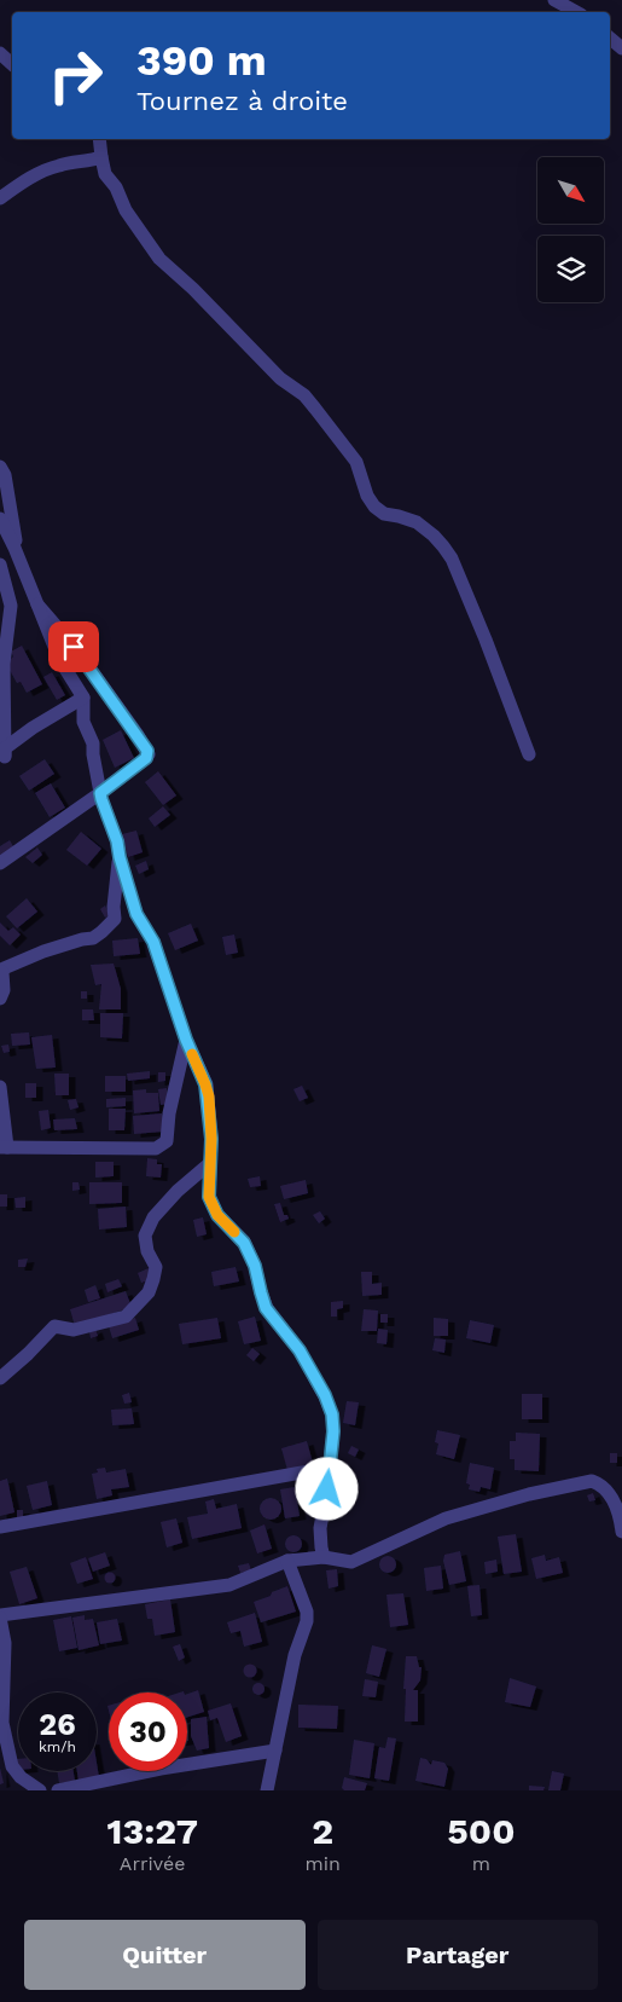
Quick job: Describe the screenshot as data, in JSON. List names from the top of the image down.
{
  "north": "bottom right",
  "page": {
    "turn": ["390 m", "Tournez à droite"],
    "speed": "26 km/h",
    "limit": "30",
    "eta": [
      "13:27",
      "Arrivée",
      "2",
      "min",
      "500",
      "m"
    ],
    "buttons": ["Quitter", "Partager"]
  }
}
